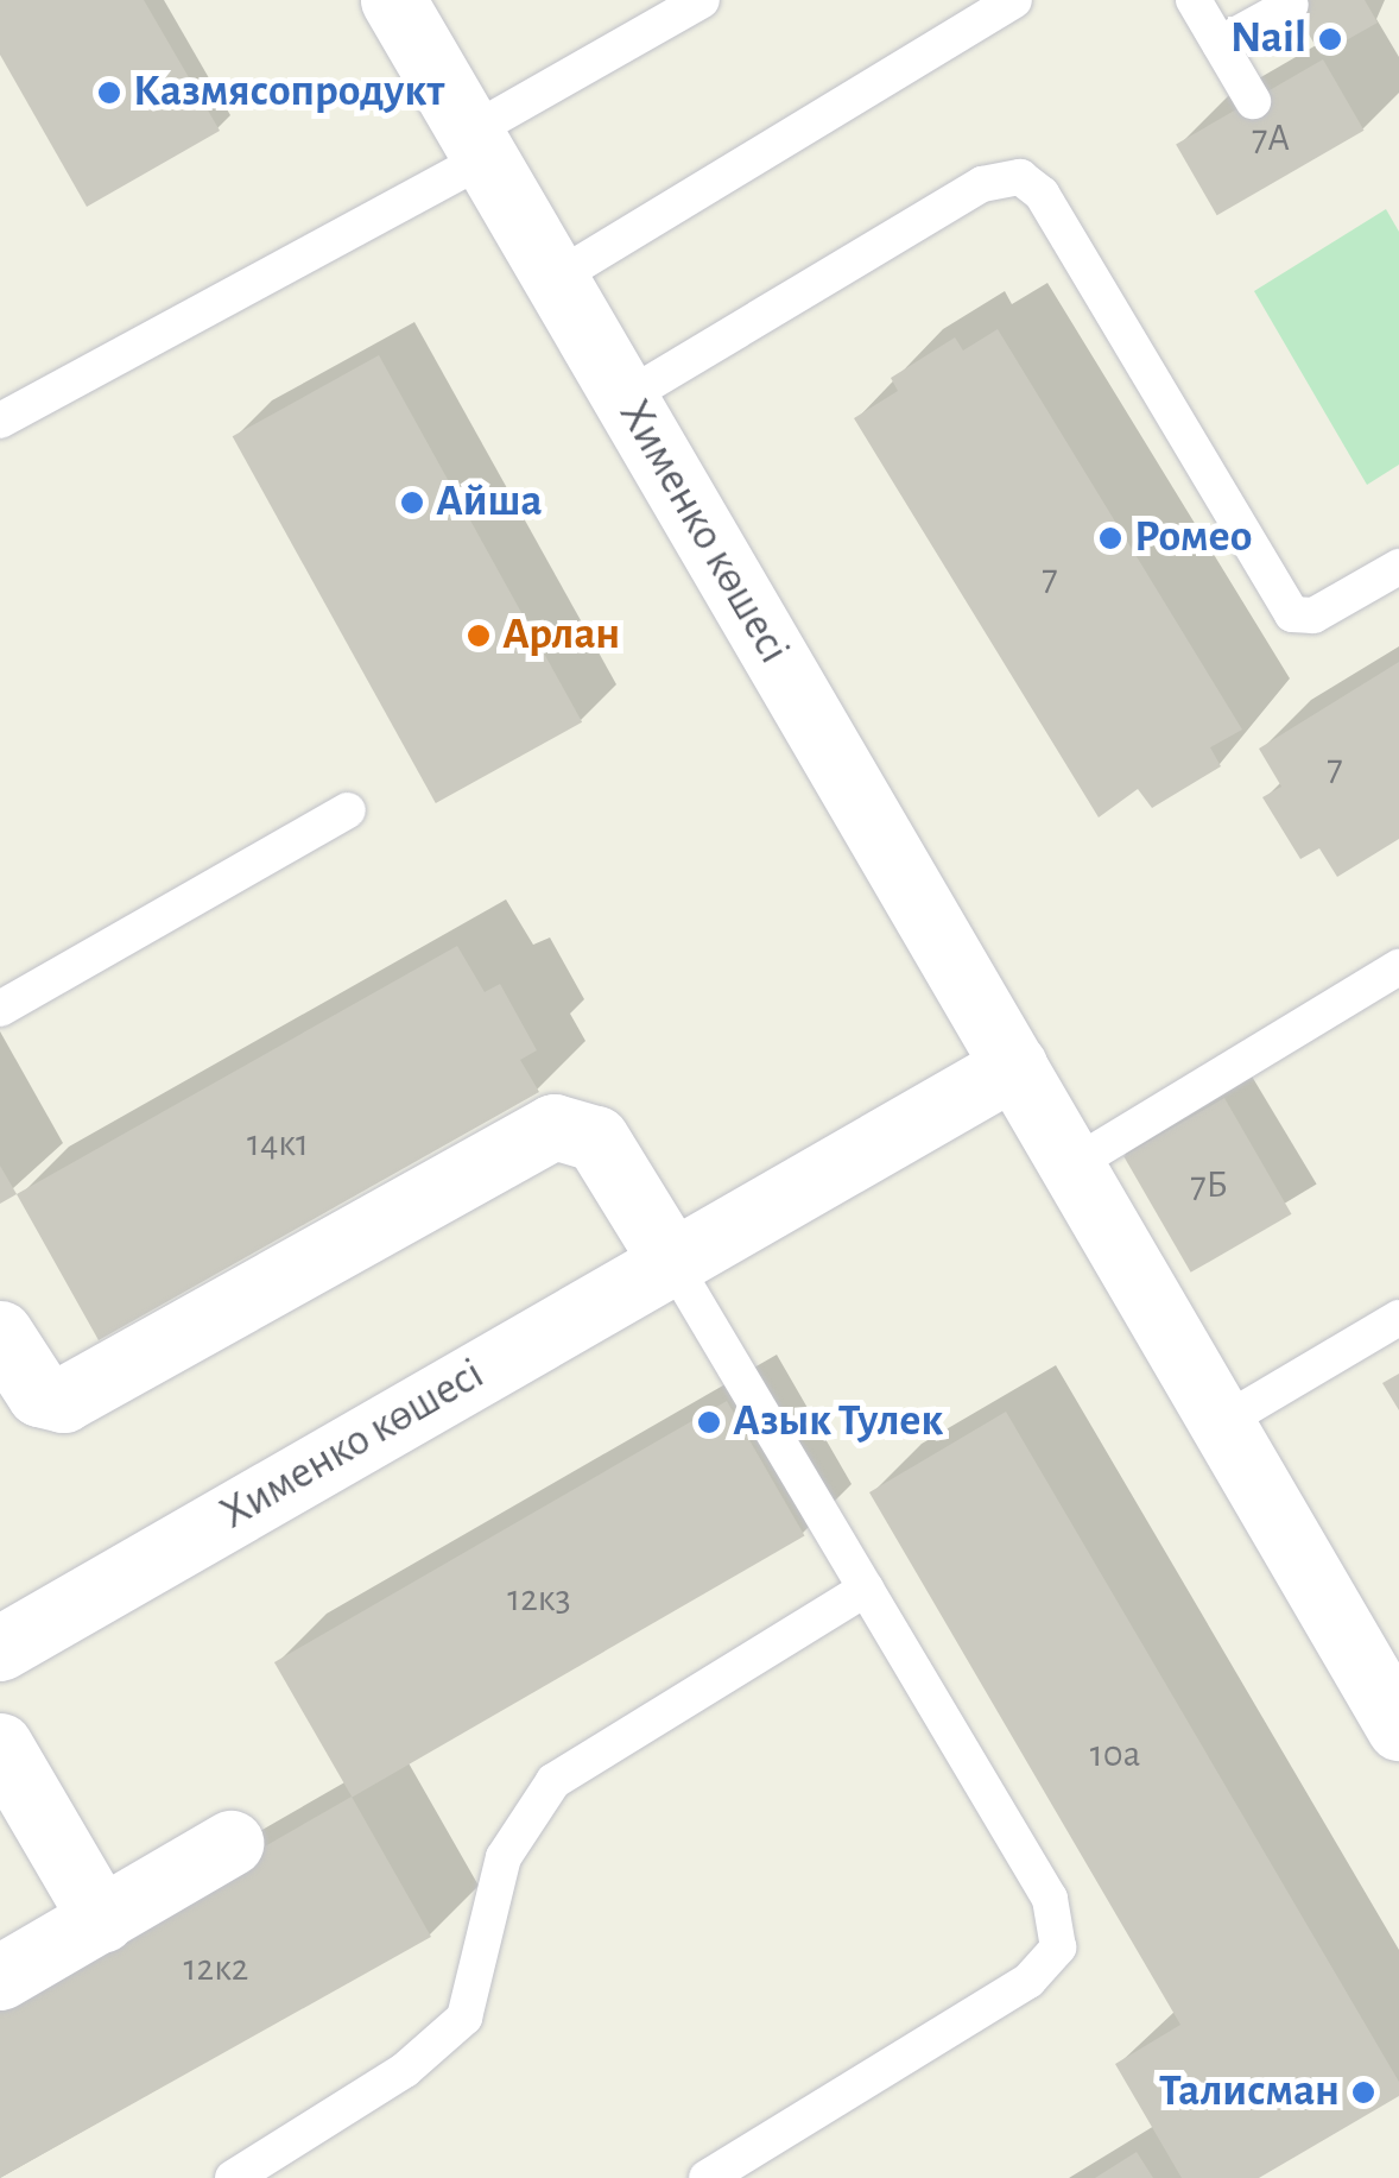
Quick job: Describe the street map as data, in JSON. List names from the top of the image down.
{
  "streets": {
    "street": ["Хименко көшесі"]
  },
  "places": [
    "Nail",
    "Казмясопродукт",
    "Айша",
    "Ромео",
    "Арлан",
    "Азык Тулек",
    "Талисман"
  ],
  "house_numbers": [
    "7А",
    "7",
    "7",
    "14к1",
    "7Б",
    "12к3",
    "10а",
    "12к2"
  ]
}
